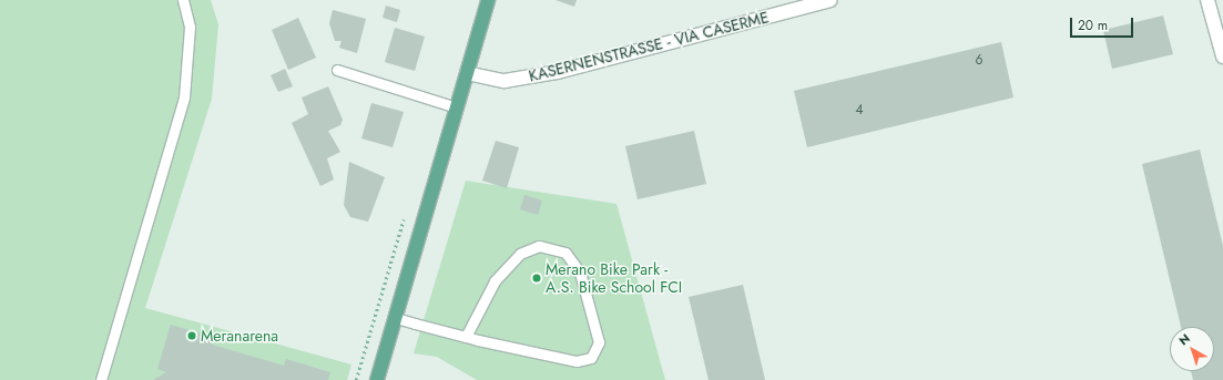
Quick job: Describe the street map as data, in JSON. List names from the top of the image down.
{
  "streets": {
    "street": ["KASERNENSTRASSE - VIA CASERME"]
  },
  "places": ["Merano Bike Park - A.S. Bike School FCI", "Meranarena"],
  "house_numbers": ["6", "4"],
  "scale_bar": "20 m",
  "north": "top left"
}
